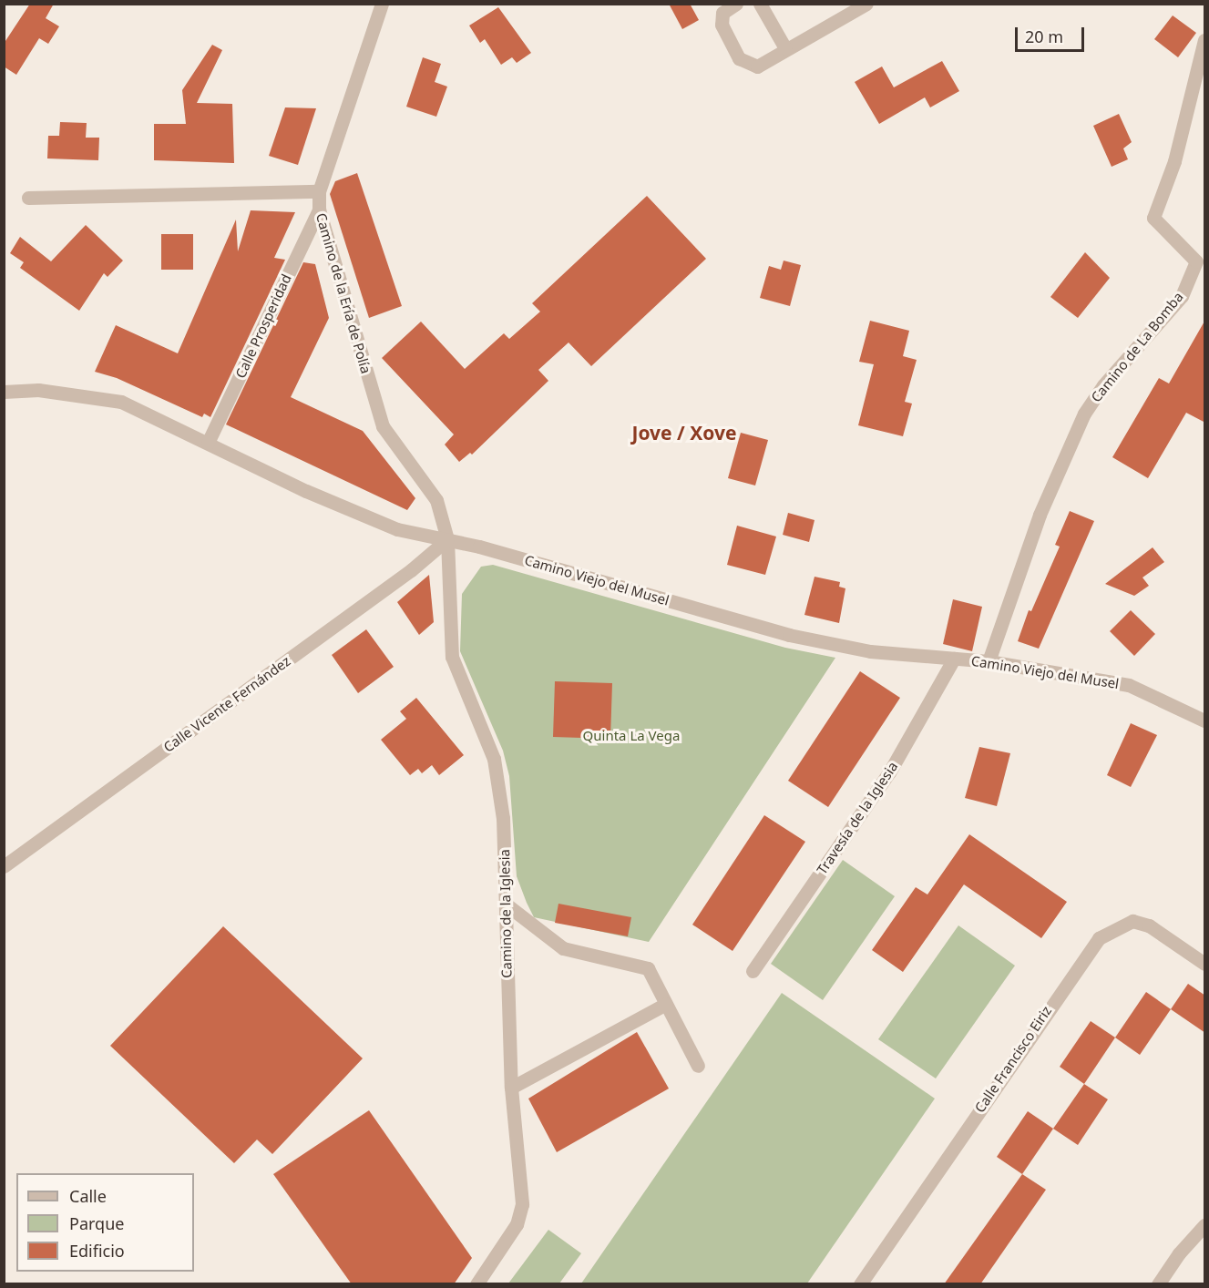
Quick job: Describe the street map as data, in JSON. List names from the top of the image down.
{
  "streets": {
    "street": [
      "Camino de la Ería de Polía",
      "Calle Prosperidad",
      "Camino de La Bomba",
      "Camino Viejo del Musel",
      "Calle Vicente Fernández",
      "Travesía de la Iglesia",
      "Camino de la Iglesia",
      "Calle Francisco Eiriz"
    ]
  },
  "crossings": [
    ["Camino de la Ería de Polía", "Calle Prosperidad"],
    ["Camino de la Ería de Polía", "Camino Viejo del Musel"],
    ["Camino de la Ería de Polía", "Calle Vicente Fernández"],
    ["Camino de la Ería de Polía", "Camino de la Iglesia"],
    ["Calle Prosperidad", "Camino Viejo del Musel"],
    ["Camino de La Bomba", "Camino Viejo del Musel"],
    ["Camino Viejo del Musel", "Calle Vicente Fernández"],
    ["Camino Viejo del Musel", "Travesía de la Iglesia"],
    ["Camino Viejo del Musel", "Camino de la Iglesia"],
    ["Calle Vicente Fernández", "Camino de la Iglesia"]
  ],
  "districts": ["Jove / Xove"],
  "parks": ["Quinta La Vega"],
  "legend": ["Calle", "Parque", "Edificio"],
  "scale_bar": "20 m"
}
